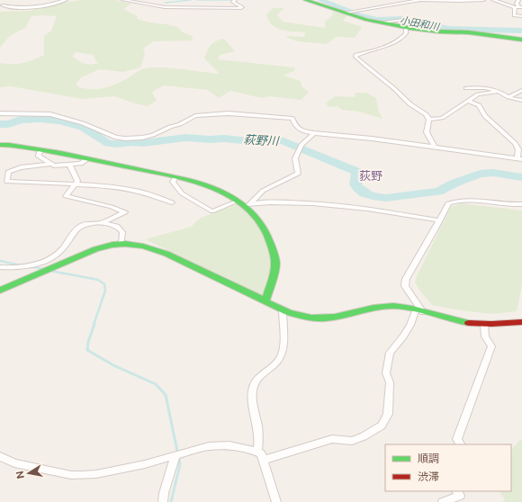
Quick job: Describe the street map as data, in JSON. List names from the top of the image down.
{
  "districts": ["荻野"],
  "water": ["小田和川", "萩野川"],
  "legend": ["順調", "渋滞"],
  "north": "left"
}
